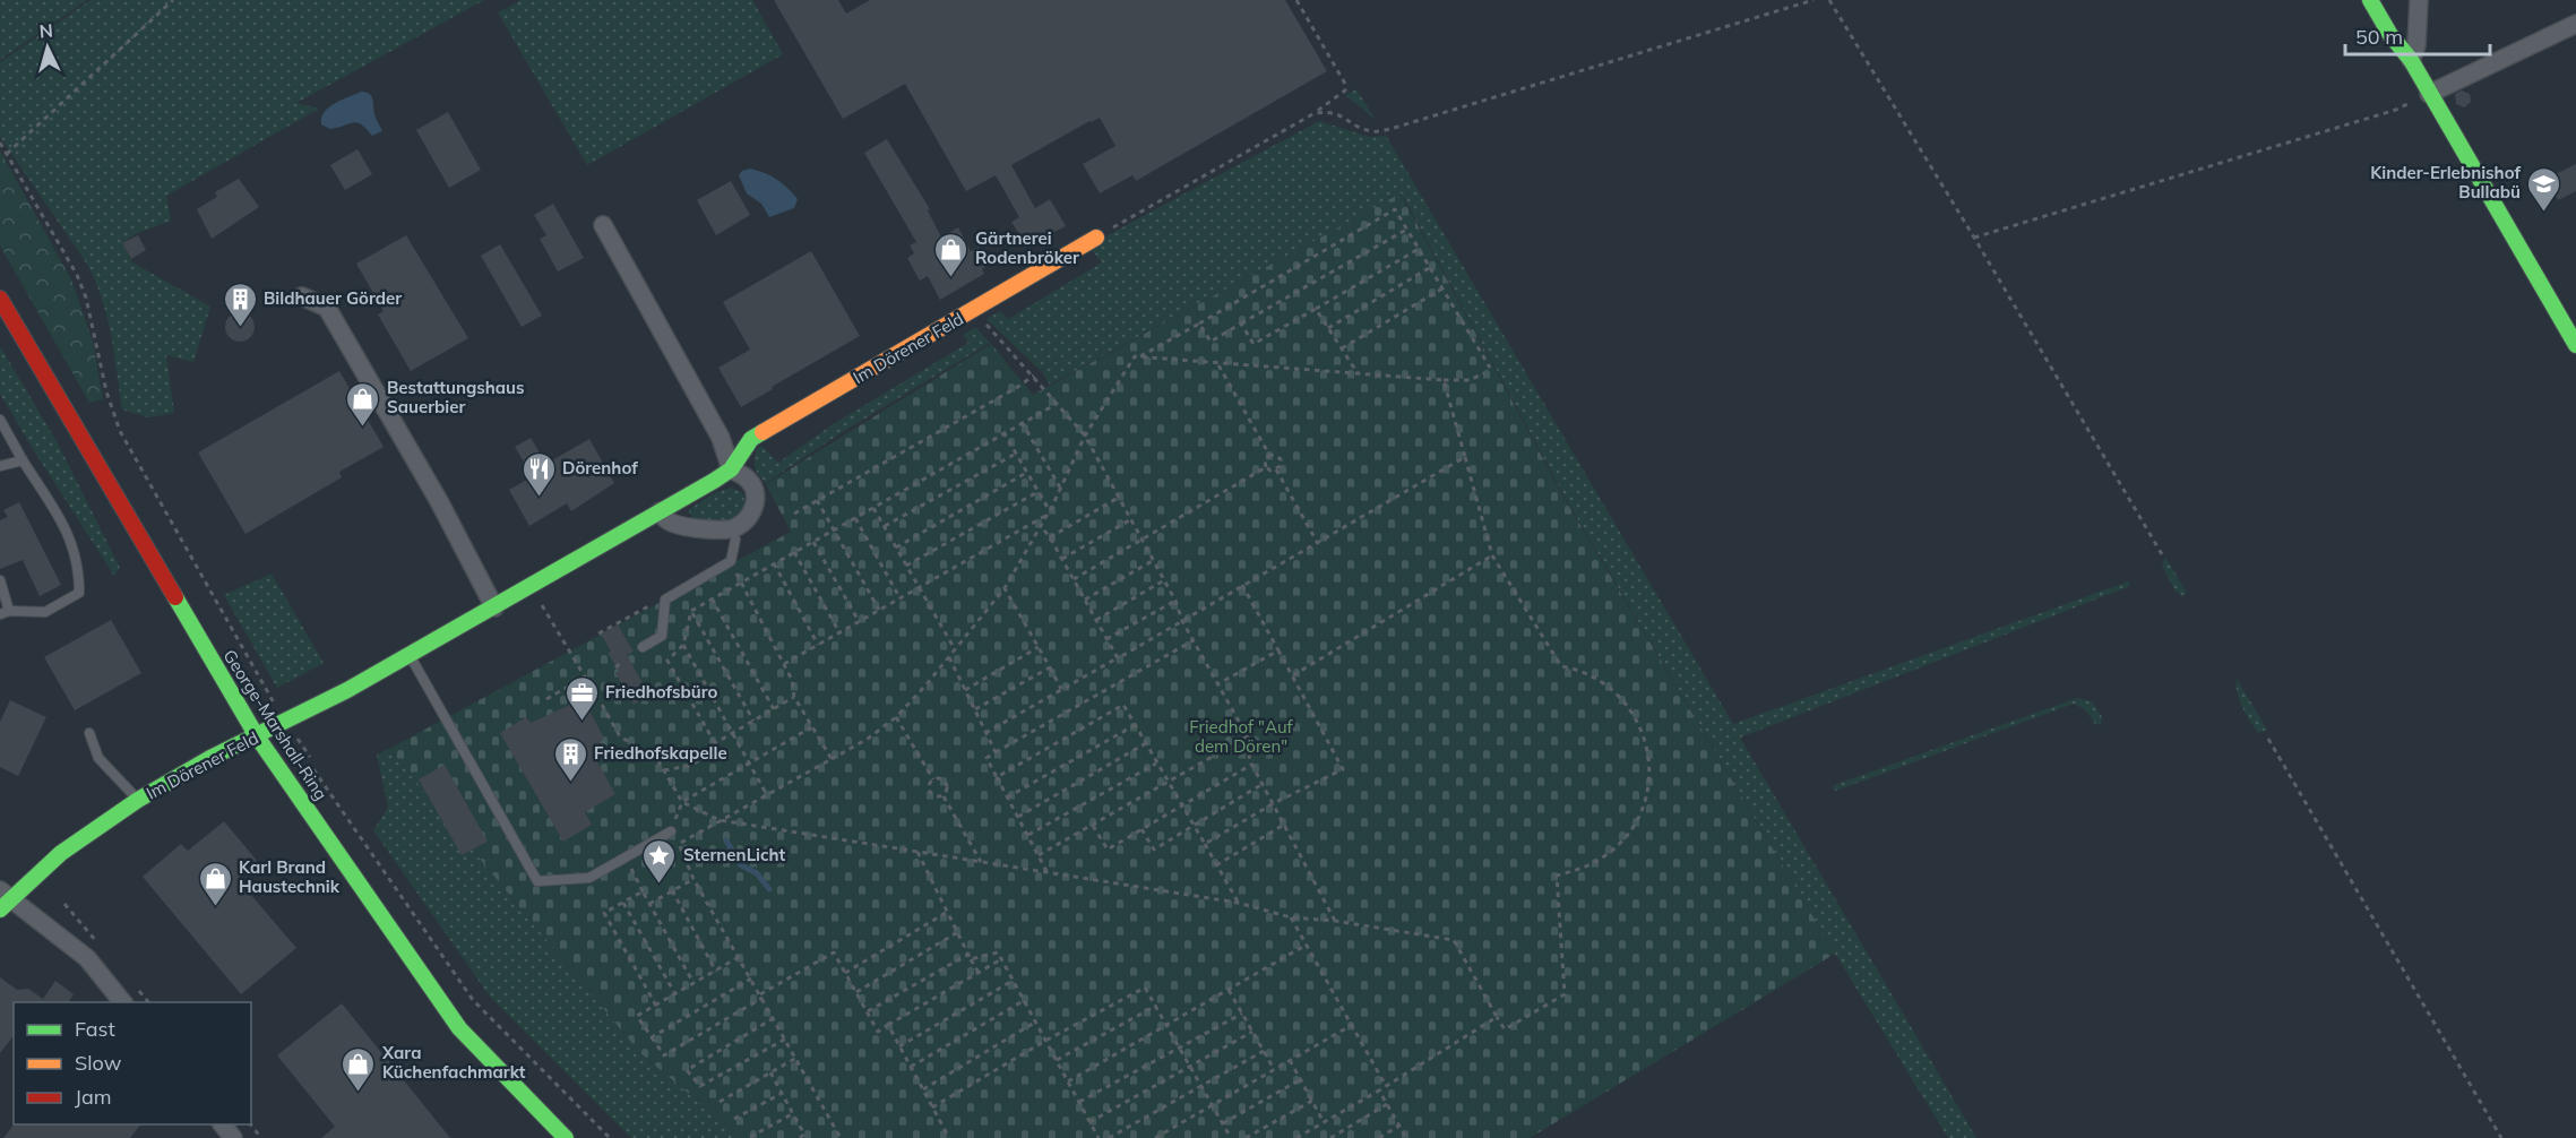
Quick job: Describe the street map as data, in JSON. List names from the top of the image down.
{
  "streets": {
    "street": ["Im Dörener Feld", "George-Marshall-Ring"]
  },
  "crossings": [
    ["Im Dörener Feld", "George-Marshall-Ring"]
  ],
  "parks": ["Friedhof \"Auf dem Dören\""],
  "places": {
    "school or university": ["Kinder-Erlebnishof Bullabü"],
    "shop": [
      "Gärtnerei Rodenbröker",
      "Bestattungshaus Sauerbier",
      "Karl Brand Haustechnik",
      "Xara Küchenfachmarkt"
    ],
    "building": ["Bildhauer Görder", "Friedhofskapelle"],
    "restaurant": ["Dörenhof"],
    "office": ["Friedhofsbüro"],
    "place": ["SternenLicht"]
  },
  "legend": ["Fast", "Slow", "Jam"],
  "scale_bar": "50 m",
  "north": "top"
}
